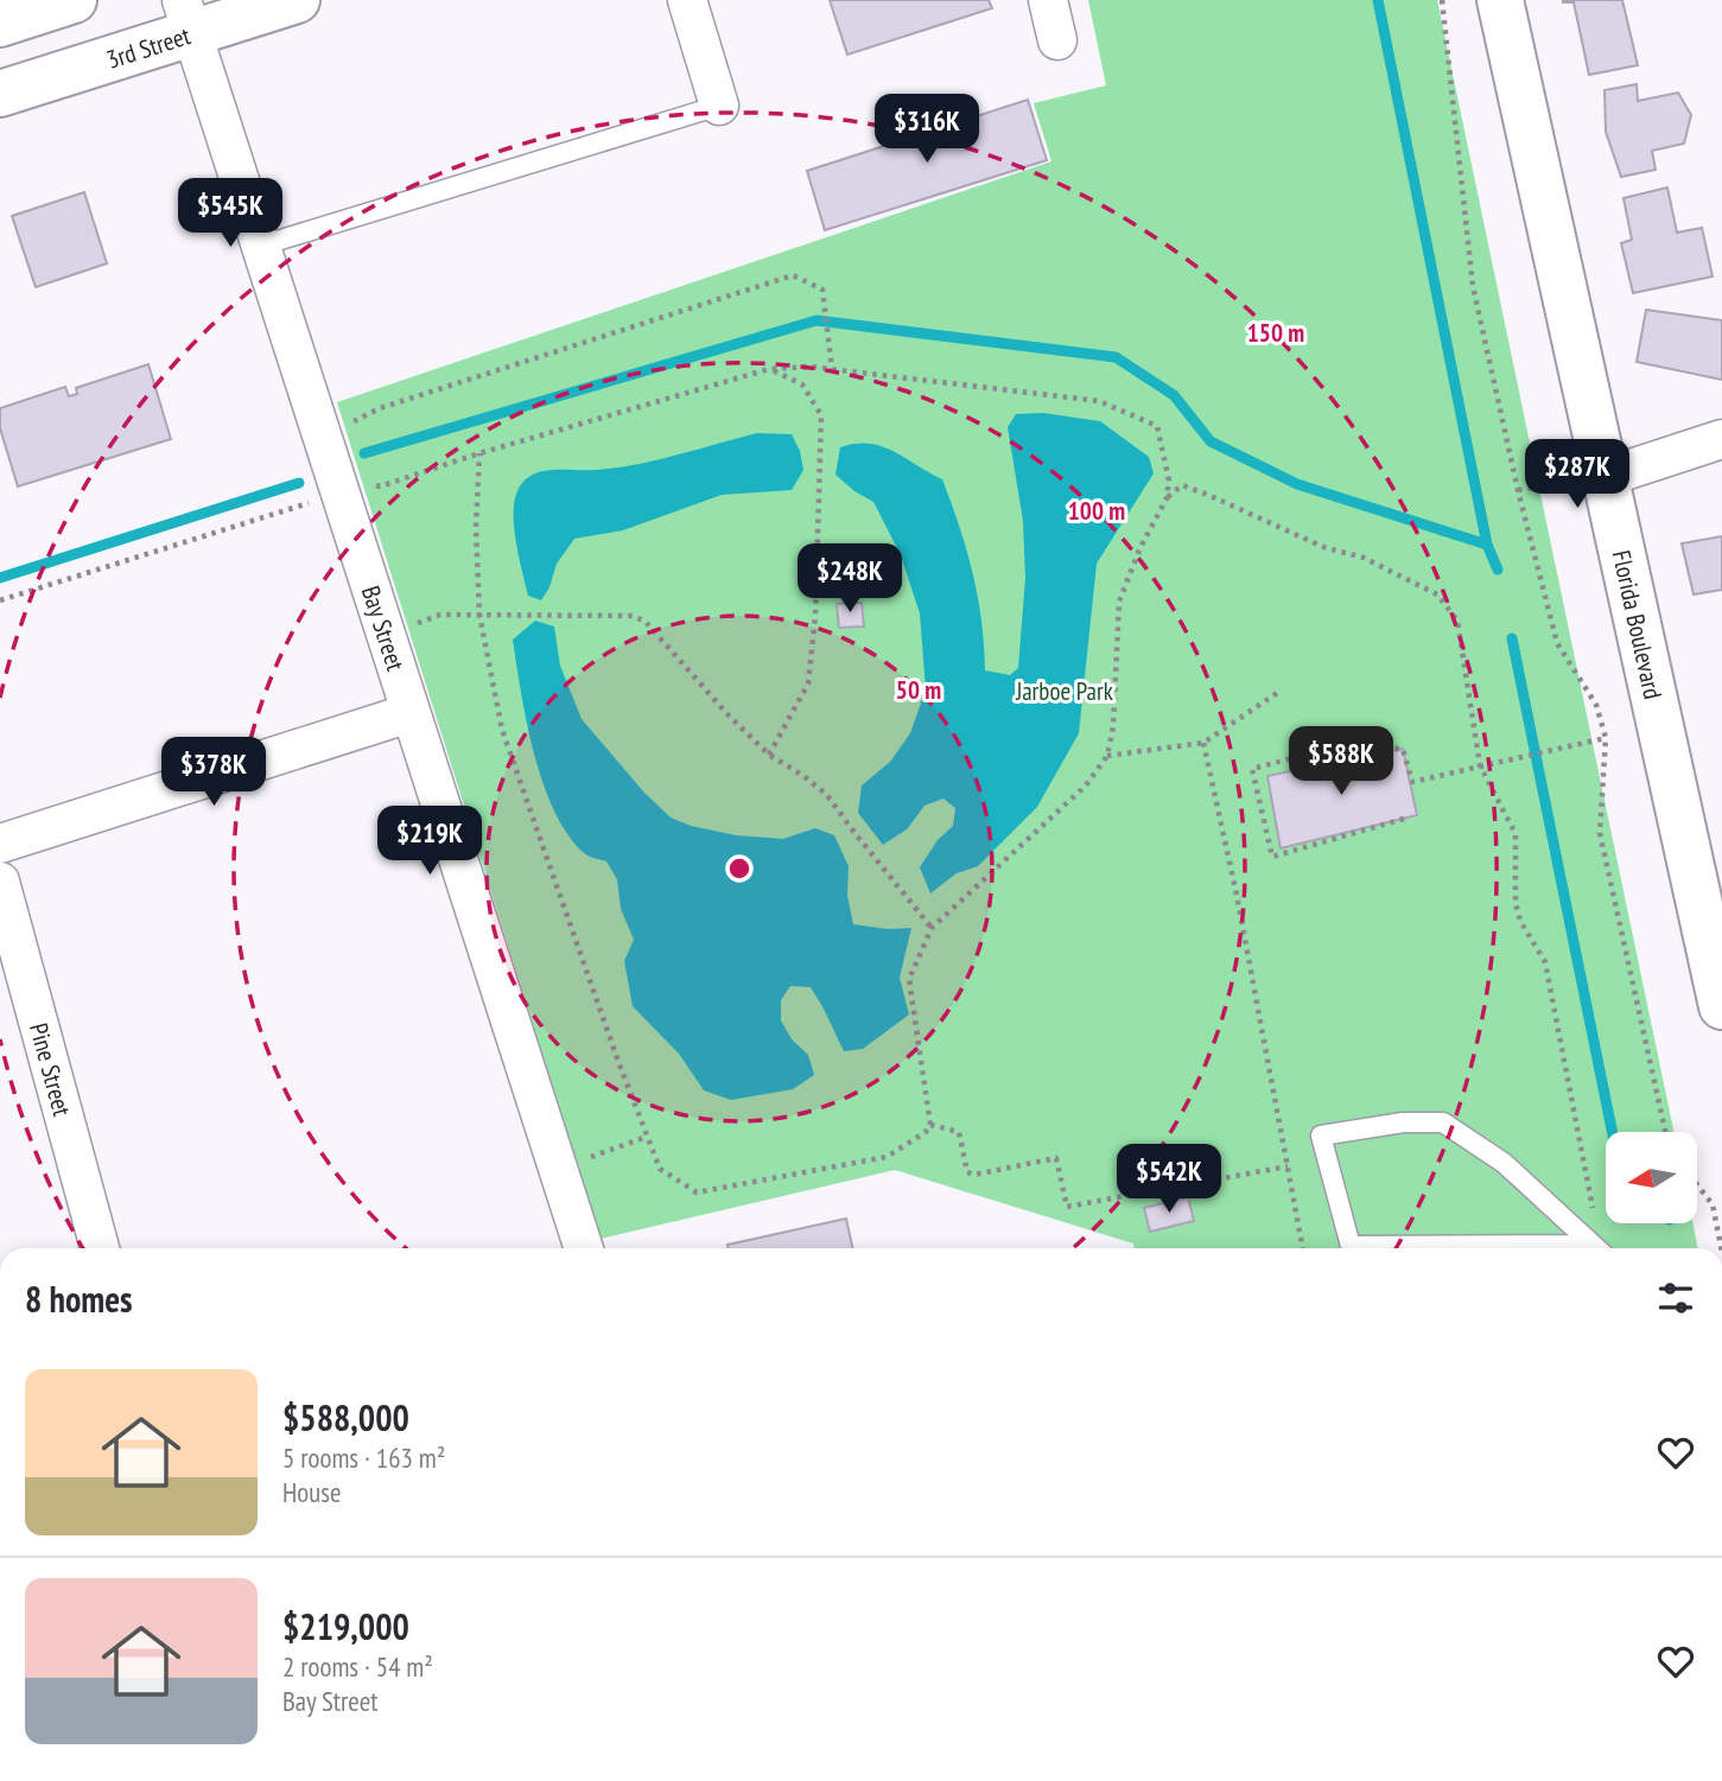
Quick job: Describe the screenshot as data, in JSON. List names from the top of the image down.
{
  "streets": {
    "street": [
      "3rd Street",
      "Florida Boulevard",
      "Bay Street",
      "Pine Street"
    ]
  },
  "crossings": [
    ["3rd Street", "Bay Street"]
  ],
  "parks": ["Jarboe Park"],
  "north": "left",
  "page": {
    "price": [
      "$316K",
      "$545K",
      "$287K",
      "$248K",
      "$588K",
      "$378K",
      "$219K",
      "$542K"
    ],
    "heading": "8 homes",
    "list": [
      {
        "name": "$588,000",
        "note": "5 rooms · 163 m² · House"
      },
      {
        "name": "$219,000",
        "note": "2 rooms · 54 m² · Bay Street"
      }
    ]
  },
  "rings": ["150 m", "100 m", "50 m"]
}
